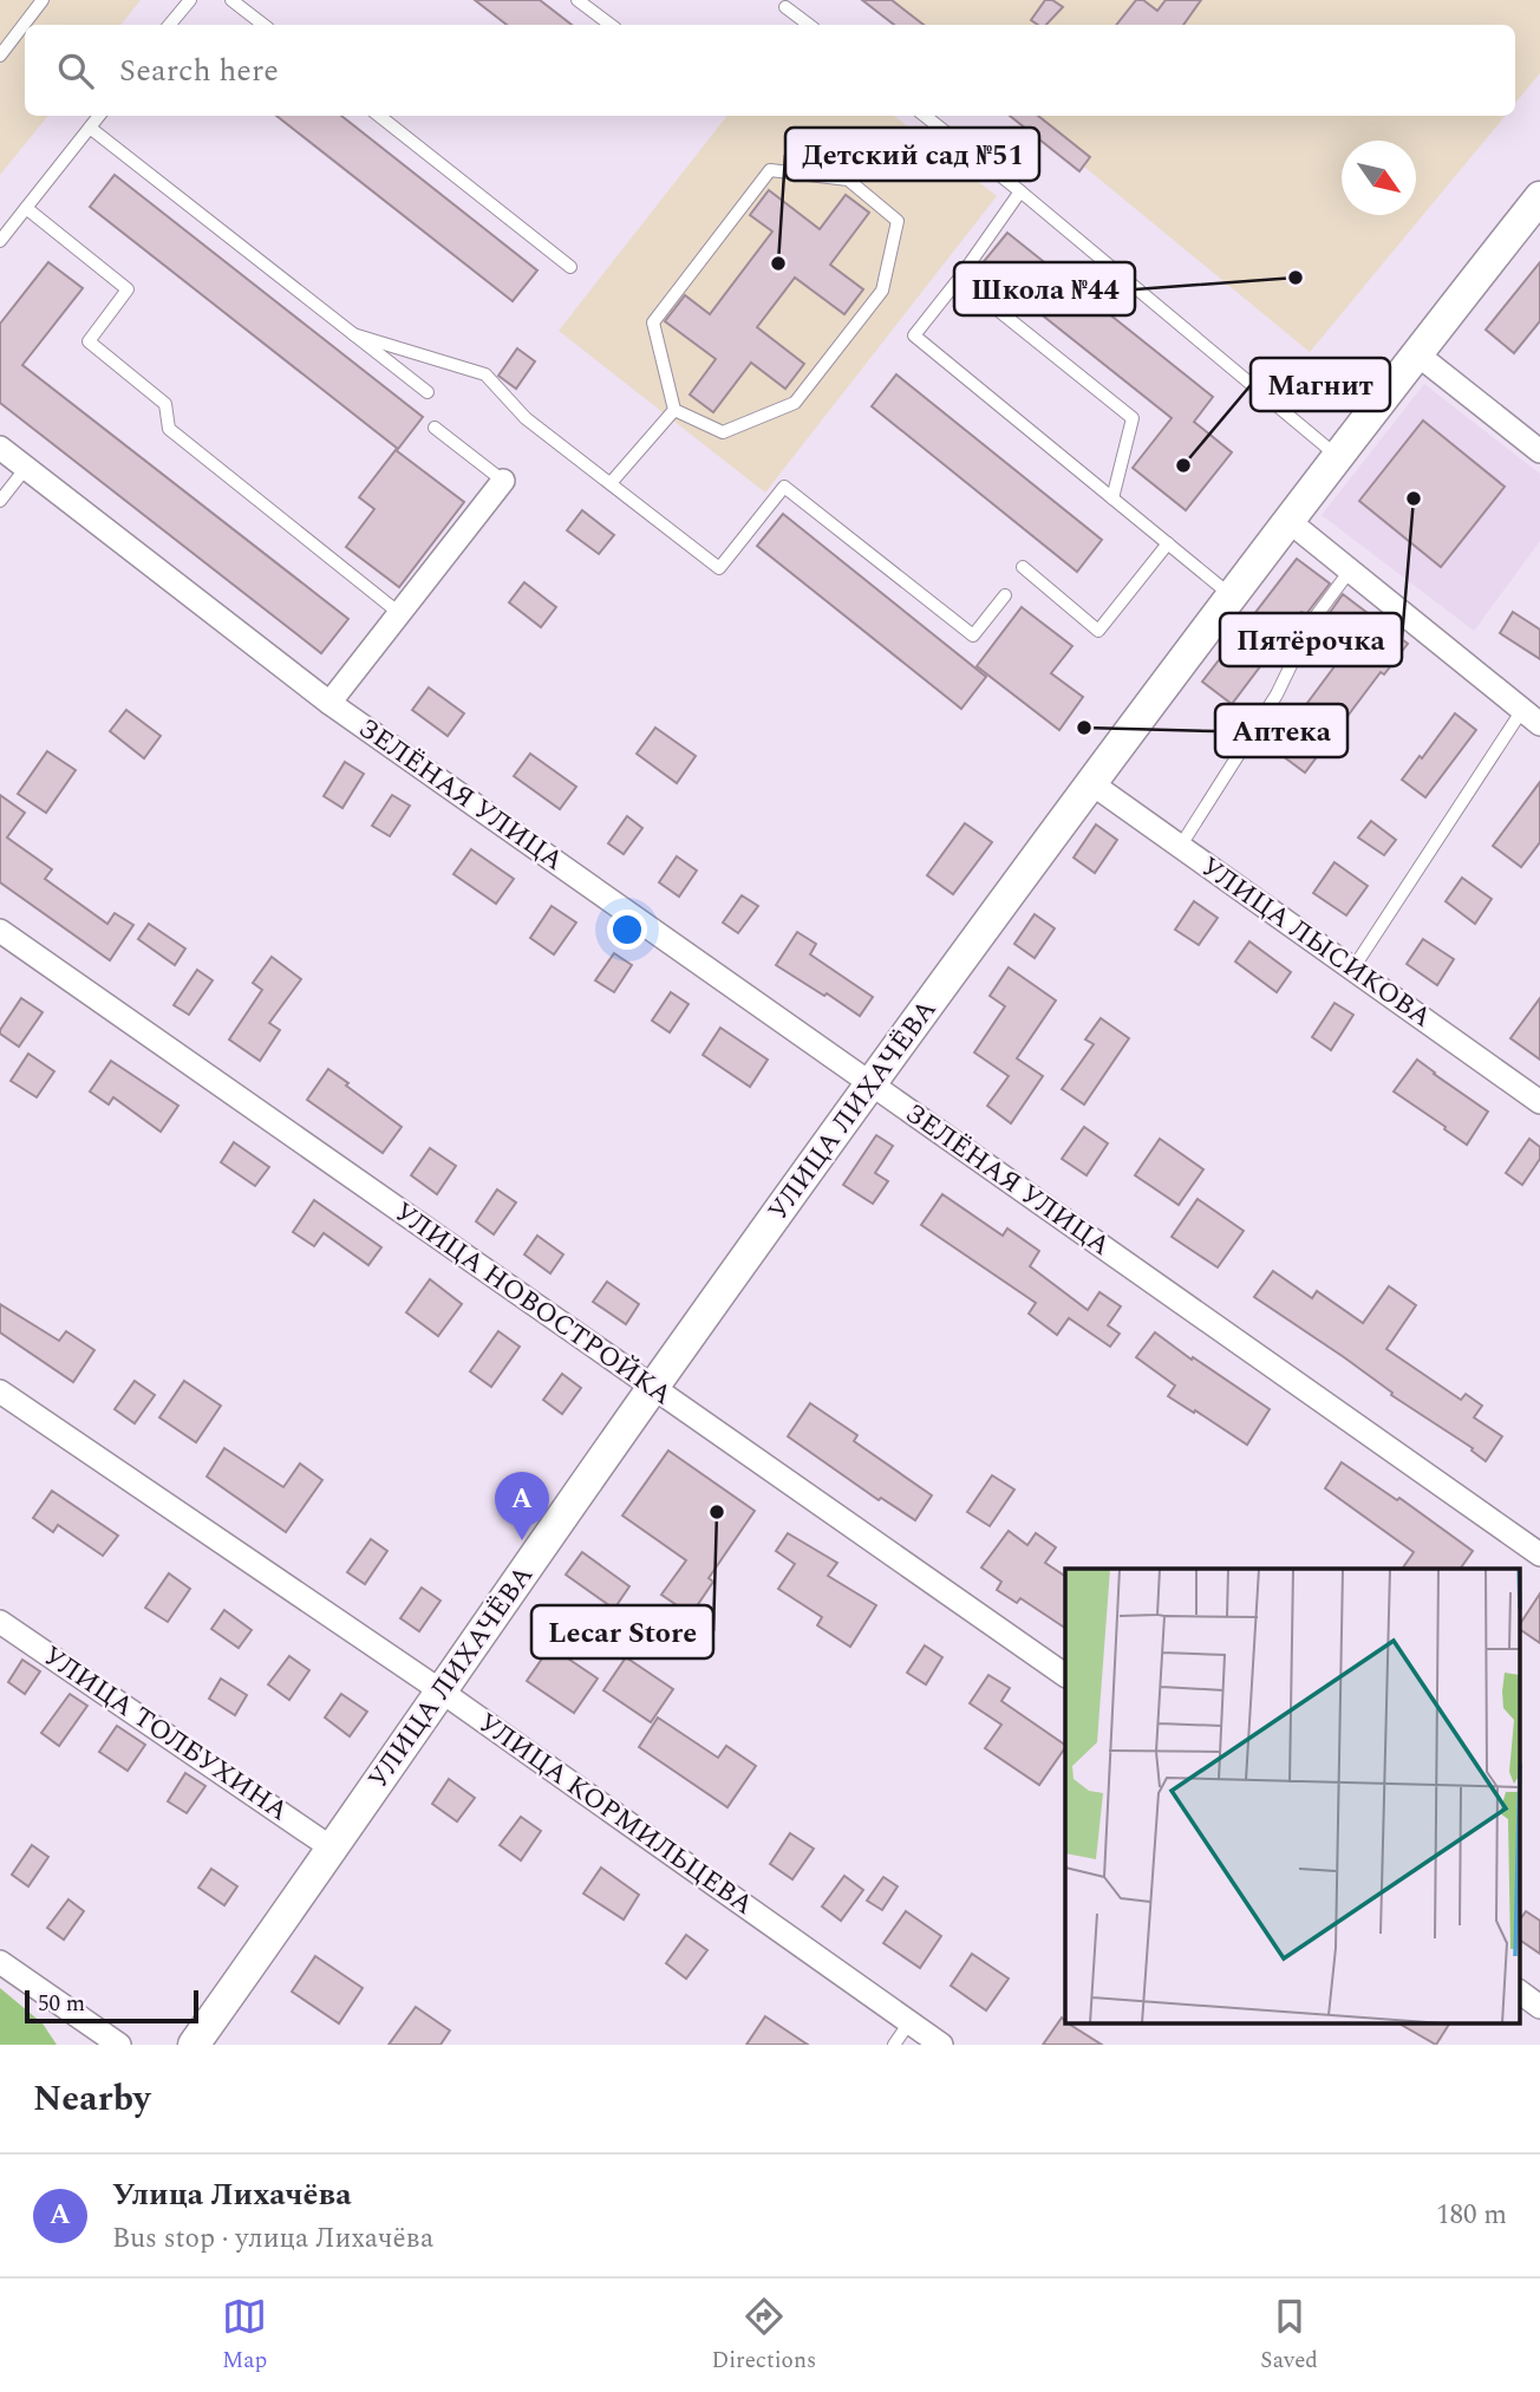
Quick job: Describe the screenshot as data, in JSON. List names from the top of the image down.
{
  "streets": {
    "main road": ["УЛИЦА ЛИХАЧЁВА"],
    "street": [
      "ЗЕЛЁНАЯ УЛИЦА",
      "УЛИЦА ЛЫСИКОВА",
      "УЛИЦА НОВОСТРОЙКА",
      "УЛИЦА ТОЛБУХИНА",
      "УЛИЦА КОРМИЛЬЦЕВА"
    ]
  },
  "crossings": [
    ["ЗЕЛЁНАЯ УЛИЦА", "УЛИЦА ЛИХАЧЁВА"],
    ["УЛИЦА ЛЫСИКОВА", "УЛИЦА ЛИХАЧЁВА"],
    ["УЛИЦА ЛИХАЧЁВА", "УЛИЦА НОВОСТРОЙКА"],
    ["УЛИЦА ЛИХАЧЁВА", "УЛИЦА ТОЛБУХИНА"],
    ["УЛИЦА ЛИХАЧЁВА", "УЛИЦА КОРМИЛЬЦЕВА"]
  ],
  "places": [
    "Детский сад №51",
    "Школа №44",
    "Магнит",
    "Пятёрочка",
    "Аптека",
    "Lecar Store"
  ],
  "scale_bar": "50 m",
  "north": "bottom right",
  "page": {
    "search": "Search here",
    "pins": "A",
    "scale": "50 m",
    "heading": "Nearby",
    "list": [
      {
        "mark": "A",
        "name": "Улица Лихачёва",
        "note": "Bus stop · улица Лихачёва",
        "value": "180 m"
      }
    ],
    "nav": ["Map", "Directions", "Saved"]
  }
}
